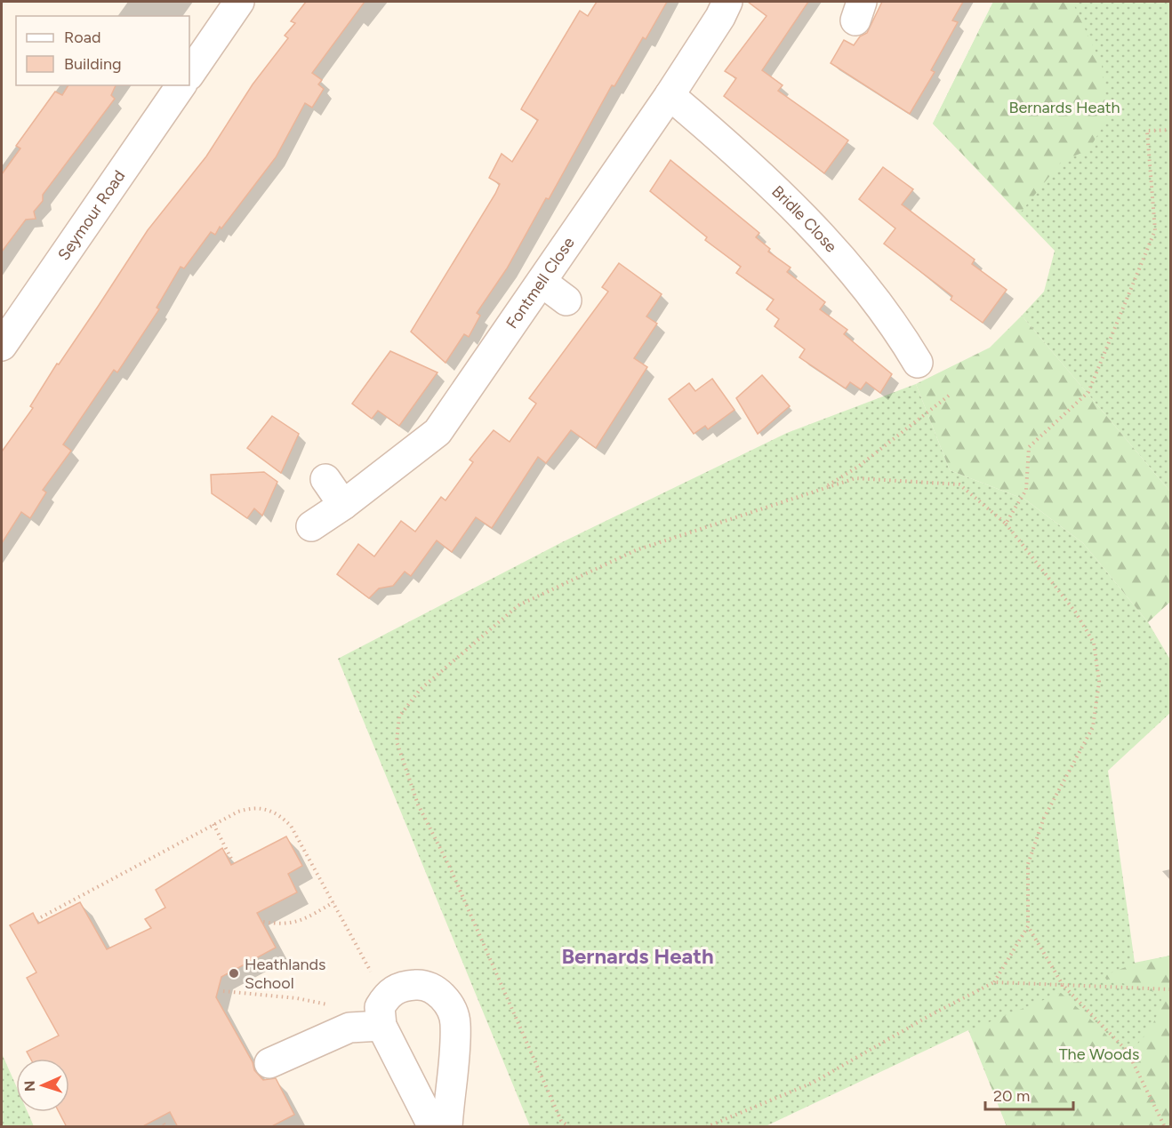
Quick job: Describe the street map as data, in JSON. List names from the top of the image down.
{
  "streets": {
    "street": ["Seymour Road", "Bridle Close", "Fontmell Close"]
  },
  "crossings": [
    ["Bridle Close", "Fontmell Close"]
  ],
  "districts": ["Bernards Heath"],
  "parks": ["Bernards Heath", "The Woods"],
  "places": ["Heathlands School"],
  "legend": ["Road", "Building"],
  "scale_bar": "20 m",
  "north": "left"
}
